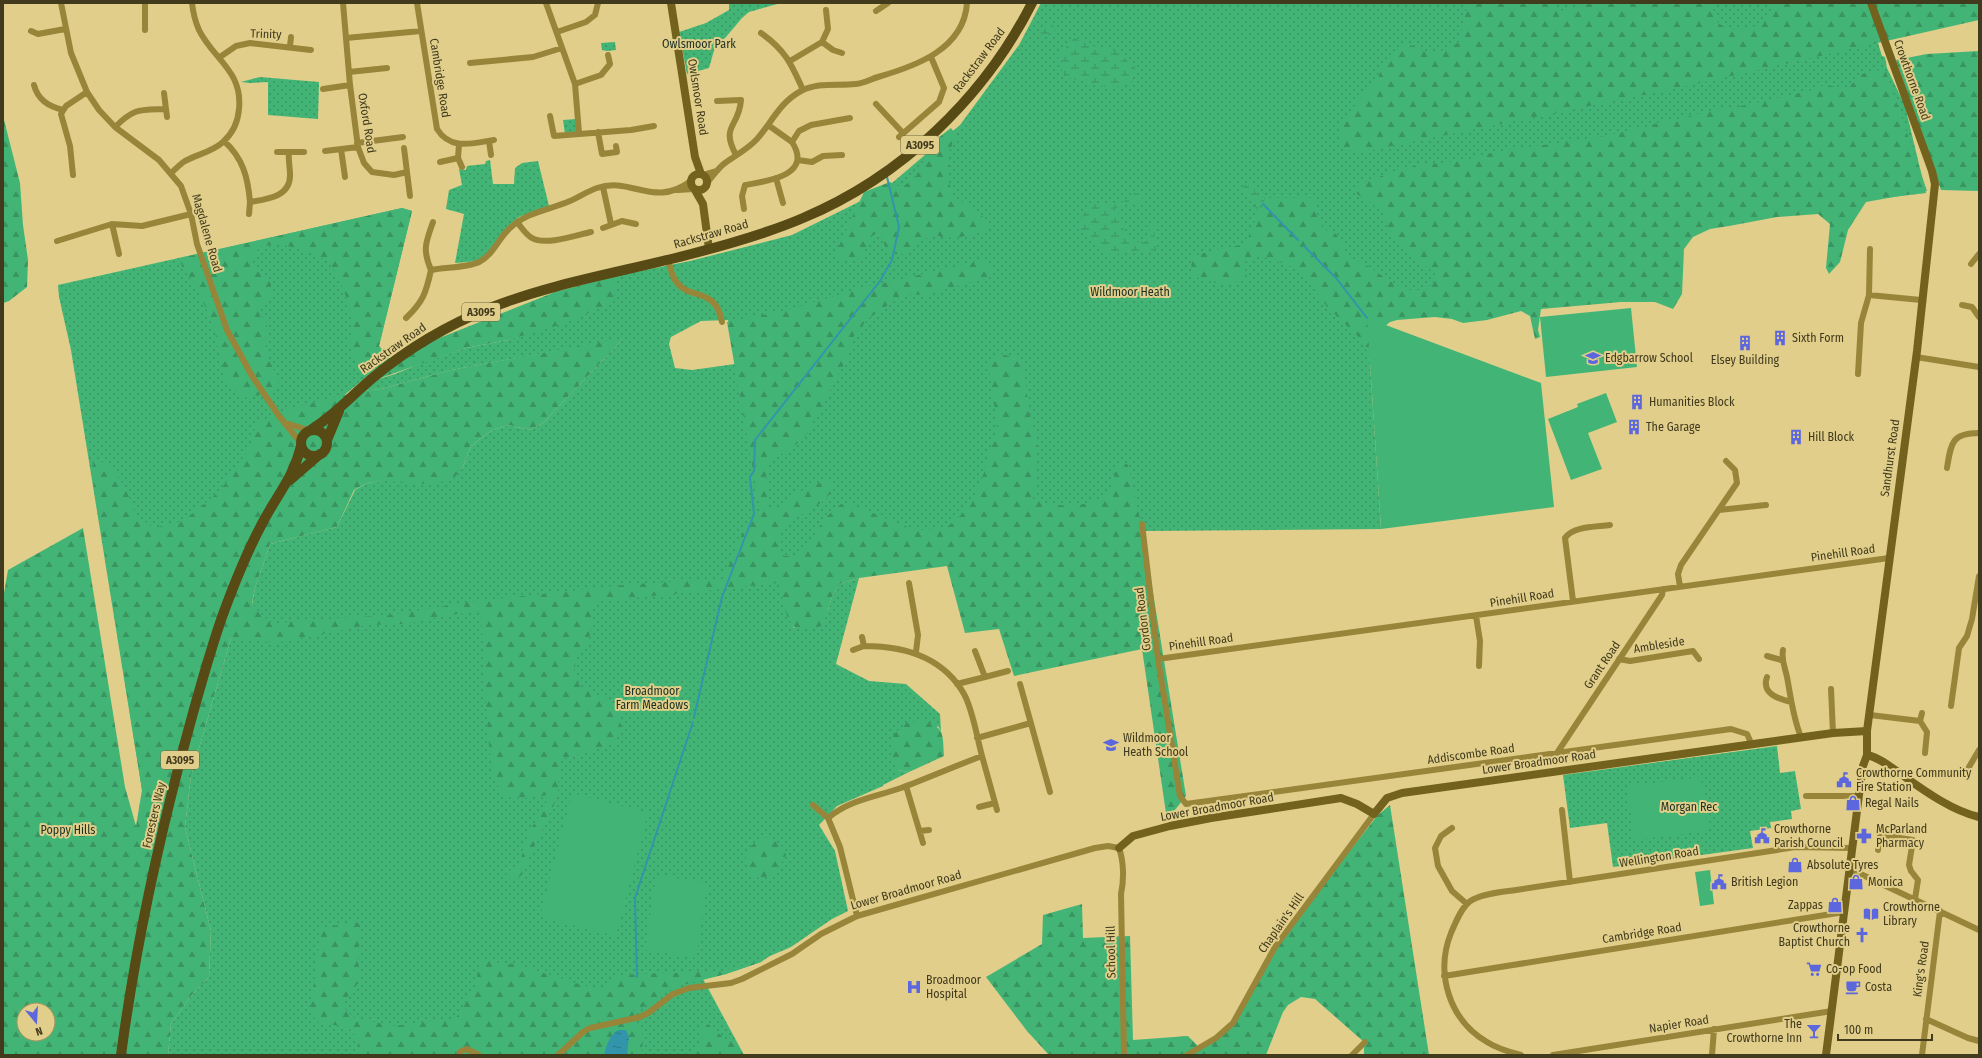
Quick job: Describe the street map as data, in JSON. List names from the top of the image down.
{
  "streets": {
    "main road": ["Rackstraw Road", "A3095", "Foresters Way"],
    "street": [
      "Trinity",
      "Cambridge Road",
      "Crowthorne Road",
      "Owlsmoor Road",
      "Oxford Road",
      "Magdalene Road",
      "Sandhurst Road",
      "Pinehill Road",
      "Gordon Road",
      "Ambleside",
      "Grant Road",
      "Addiscombe Road",
      "Lower Broadmoor Road",
      "Wellington Road",
      "Chaplain's Hill",
      "School Hill",
      "King's Road",
      "Napier Road"
    ]
  },
  "crossings": [
    ["Rackstraw Road", "Magdalene Road"],
    ["Rackstraw Road", "Foresters Way"],
    ["Cambridge Road", "Sandhurst Road"],
    ["Crowthorne Road", "Sandhurst Road"],
    ["Magdalene Road", "Foresters Way"],
    ["Sandhurst Road", "Pinehill Road"],
    ["Sandhurst Road", "Lower Broadmoor Road"],
    ["Sandhurst Road", "Wellington Road"],
    ["Sandhurst Road", "Napier Road"],
    ["Pinehill Road", "Gordon Road"],
    ["Pinehill Road", "Grant Road"],
    ["Gordon Road", "Addiscombe Road"],
    ["Ambleside", "Grant Road"],
    ["Grant Road", "Addiscombe Road"],
    ["Addiscombe Road", "Lower Broadmoor Road"],
    ["Lower Broadmoor Road", "Chaplain's Hill"],
    ["Lower Broadmoor Road", "School Hill"]
  ],
  "parks": [
    "Owlsmoor Park",
    "Wildmoor Heath",
    "Broadmoor Farm Meadows",
    "Morgan Rec",
    "Poppy Hills"
  ],
  "places": {
    "building": [
      "Sixth Form",
      "Elsey Building",
      "Humanities Block",
      "The Garage",
      "Hill Block"
    ],
    "school or university": ["Edgbarrow School", "Wildmoor Heath School"],
    "public building": ["Crowthorne Community Fire Station", "Crowthorne Parish Council", "British Legion"],
    "shop": [
      "Regal Nails",
      "Absolute Tyres",
      "Monica",
      "Zappas"
    ],
    "pharmacy": ["McParland Pharmacy"],
    "library": ["Crowthorne Library"],
    "church": ["Crowthorne Baptist Church"],
    "supermarket": ["Co-op Food"],
    "hospital": ["Broadmoor Hospital"],
    "cafe": ["Costa"],
    "bar": ["The Crowthorne Inn"]
  },
  "scale_bar": "100 m",
  "north": "bottom"
}
